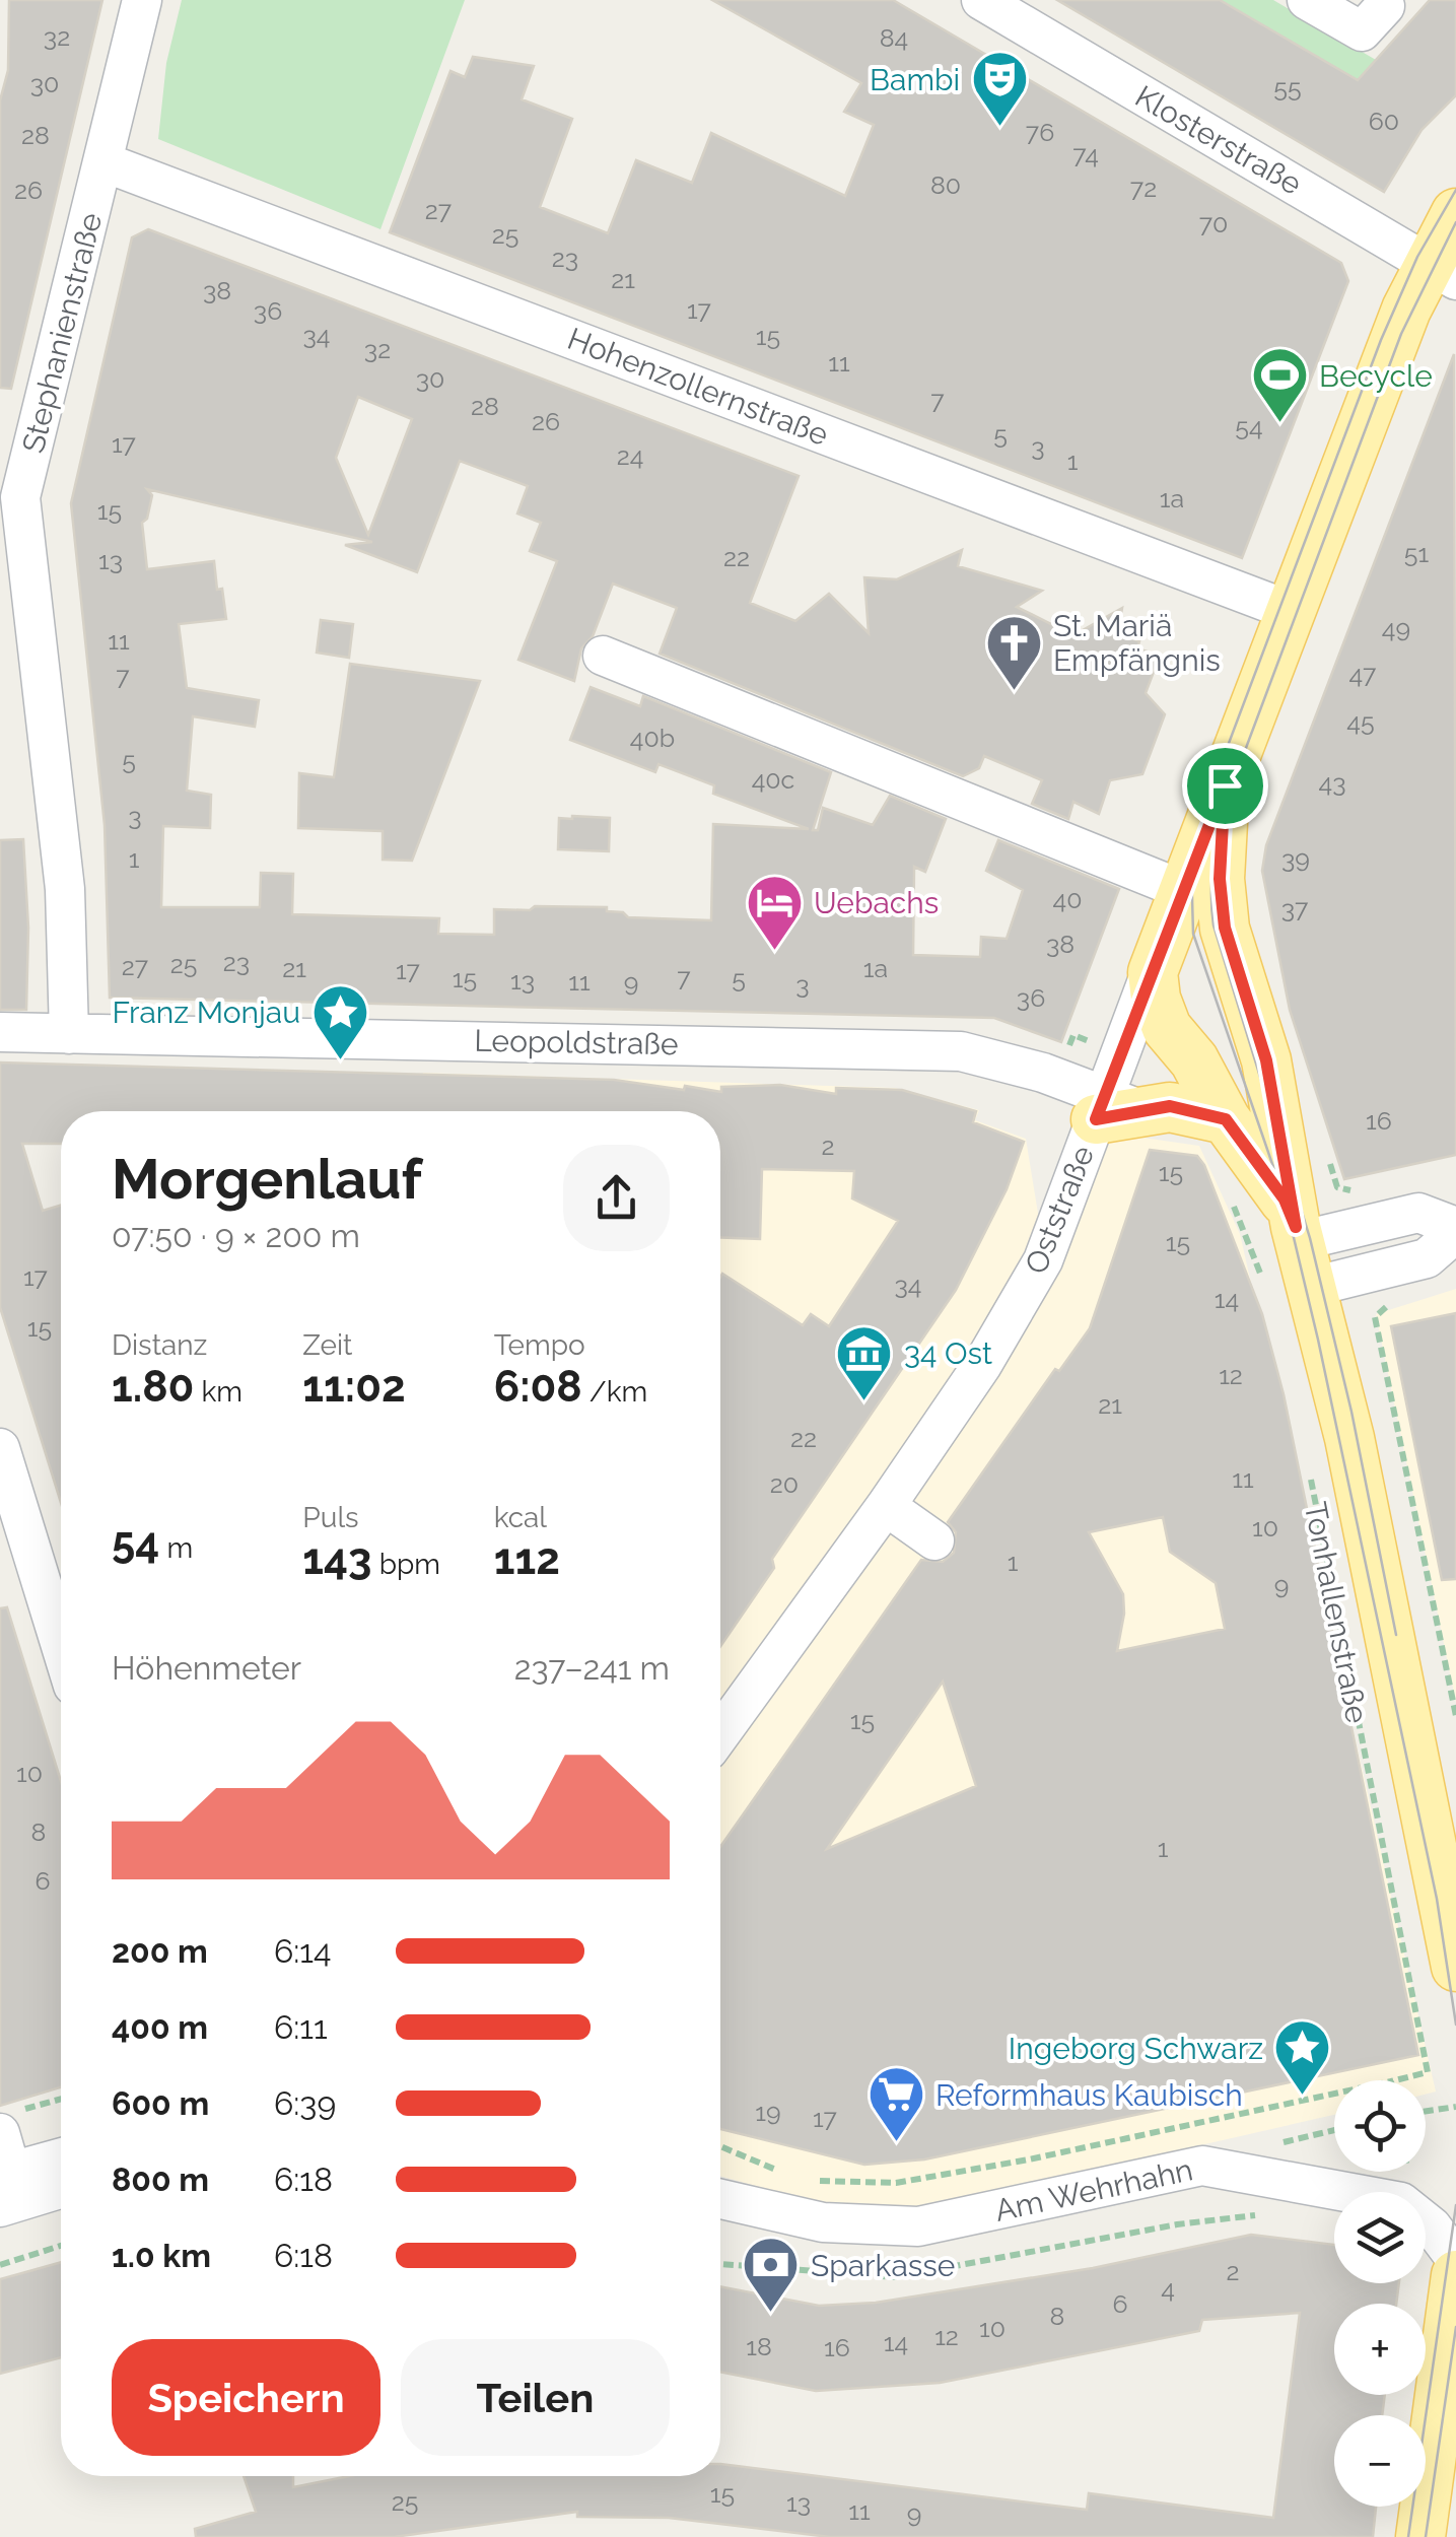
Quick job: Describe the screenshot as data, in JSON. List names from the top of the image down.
{
  "streets": {
    "main road": ["Oststraße", "Tonhallenstraße"],
    "street": [
      "Klosterstraße",
      "Stephanienstraße",
      "Hohenzollernstraße",
      "Leopoldstraße",
      "Am Wehrhahn"
    ]
  },
  "crossings": [
    ["Klosterstraße", "Oststraße"],
    ["Stephanienstraße", "Hohenzollernstraße"],
    ["Stephanienstraße", "Leopoldstraße"],
    ["Hohenzollernstraße", "Oststraße"],
    ["Leopoldstraße", "Oststraße"],
    ["Oststraße", "Tonhallenstraße"]
  ],
  "places": {
    "theatre": ["Bambi"],
    "sports": ["Becycle"],
    "church": ["St. Mariä Empfängnis"],
    "hotel": ["Uebachs"],
    "place": ["Franz Monjau", "Ingeborg Schwarz"],
    "museum": ["34 Ost"],
    "supermarket": ["Reformhaus Kaubisch"],
    "bank": ["Sparkasse"]
  },
  "house_numbers": [
    "32",
    "84",
    "30",
    "55",
    "60",
    "76",
    "28",
    "74",
    "80",
    "72",
    "26",
    "27",
    "70",
    "25",
    "23",
    "21",
    "38",
    "17",
    "36",
    "34",
    "15",
    "32",
    "11",
    "30",
    "7",
    "28",
    "26",
    "54",
    "5",
    "17",
    "3",
    "24",
    "1",
    "1a",
    "15",
    "51",
    "22",
    "13",
    "49",
    "11",
    "47",
    "7",
    "45",
    "40b",
    "5",
    "40c",
    "43",
    "3",
    "1",
    "39",
    "40",
    "37",
    "38",
    "23",
    "25",
    "27",
    "21",
    "1a",
    "17",
    "7",
    "15",
    "5",
    "13",
    "11",
    "9",
    "3",
    "36",
    "16",
    "2",
    "15",
    "15",
    "17",
    "34",
    "14",
    "15",
    "12",
    "21",
    "22",
    "11",
    "20",
    "10",
    "1",
    "9",
    "15",
    "10",
    "8",
    "1",
    "6",
    "19",
    "17",
    "2",
    "4",
    "6",
    "8",
    "10",
    "12",
    "14",
    "18",
    "16",
    "15",
    "25",
    "13",
    "11",
    "9"
  ],
  "page": {
    "heading": ["Morgenlauf", "07:50 · 9 × 200 m"],
    "stats": [
      ["Distanz", "1.80 km"],
      ["Zeit", "11:02"],
      ["Tempo", "6:08 /km"],
      ["54 m"],
      ["Puls", "143 bpm"],
      ["kcal", "112"]
    ],
    "chart": ["Höhenmeter", "237–241 m"],
    "list": [
      {
        "name": "200 m",
        "note": "6:14"
      },
      {
        "name": "400 m",
        "note": "6:11"
      },
      {
        "name": "600 m",
        "note": "6:39"
      },
      {
        "name": "800 m",
        "note": "6:18"
      },
      {
        "name": "1.0 km",
        "note": "6:18"
      }
    ],
    "map_buttons": ["+", "−"],
    "buttons": ["Speichern", "Teilen"]
  }
}
